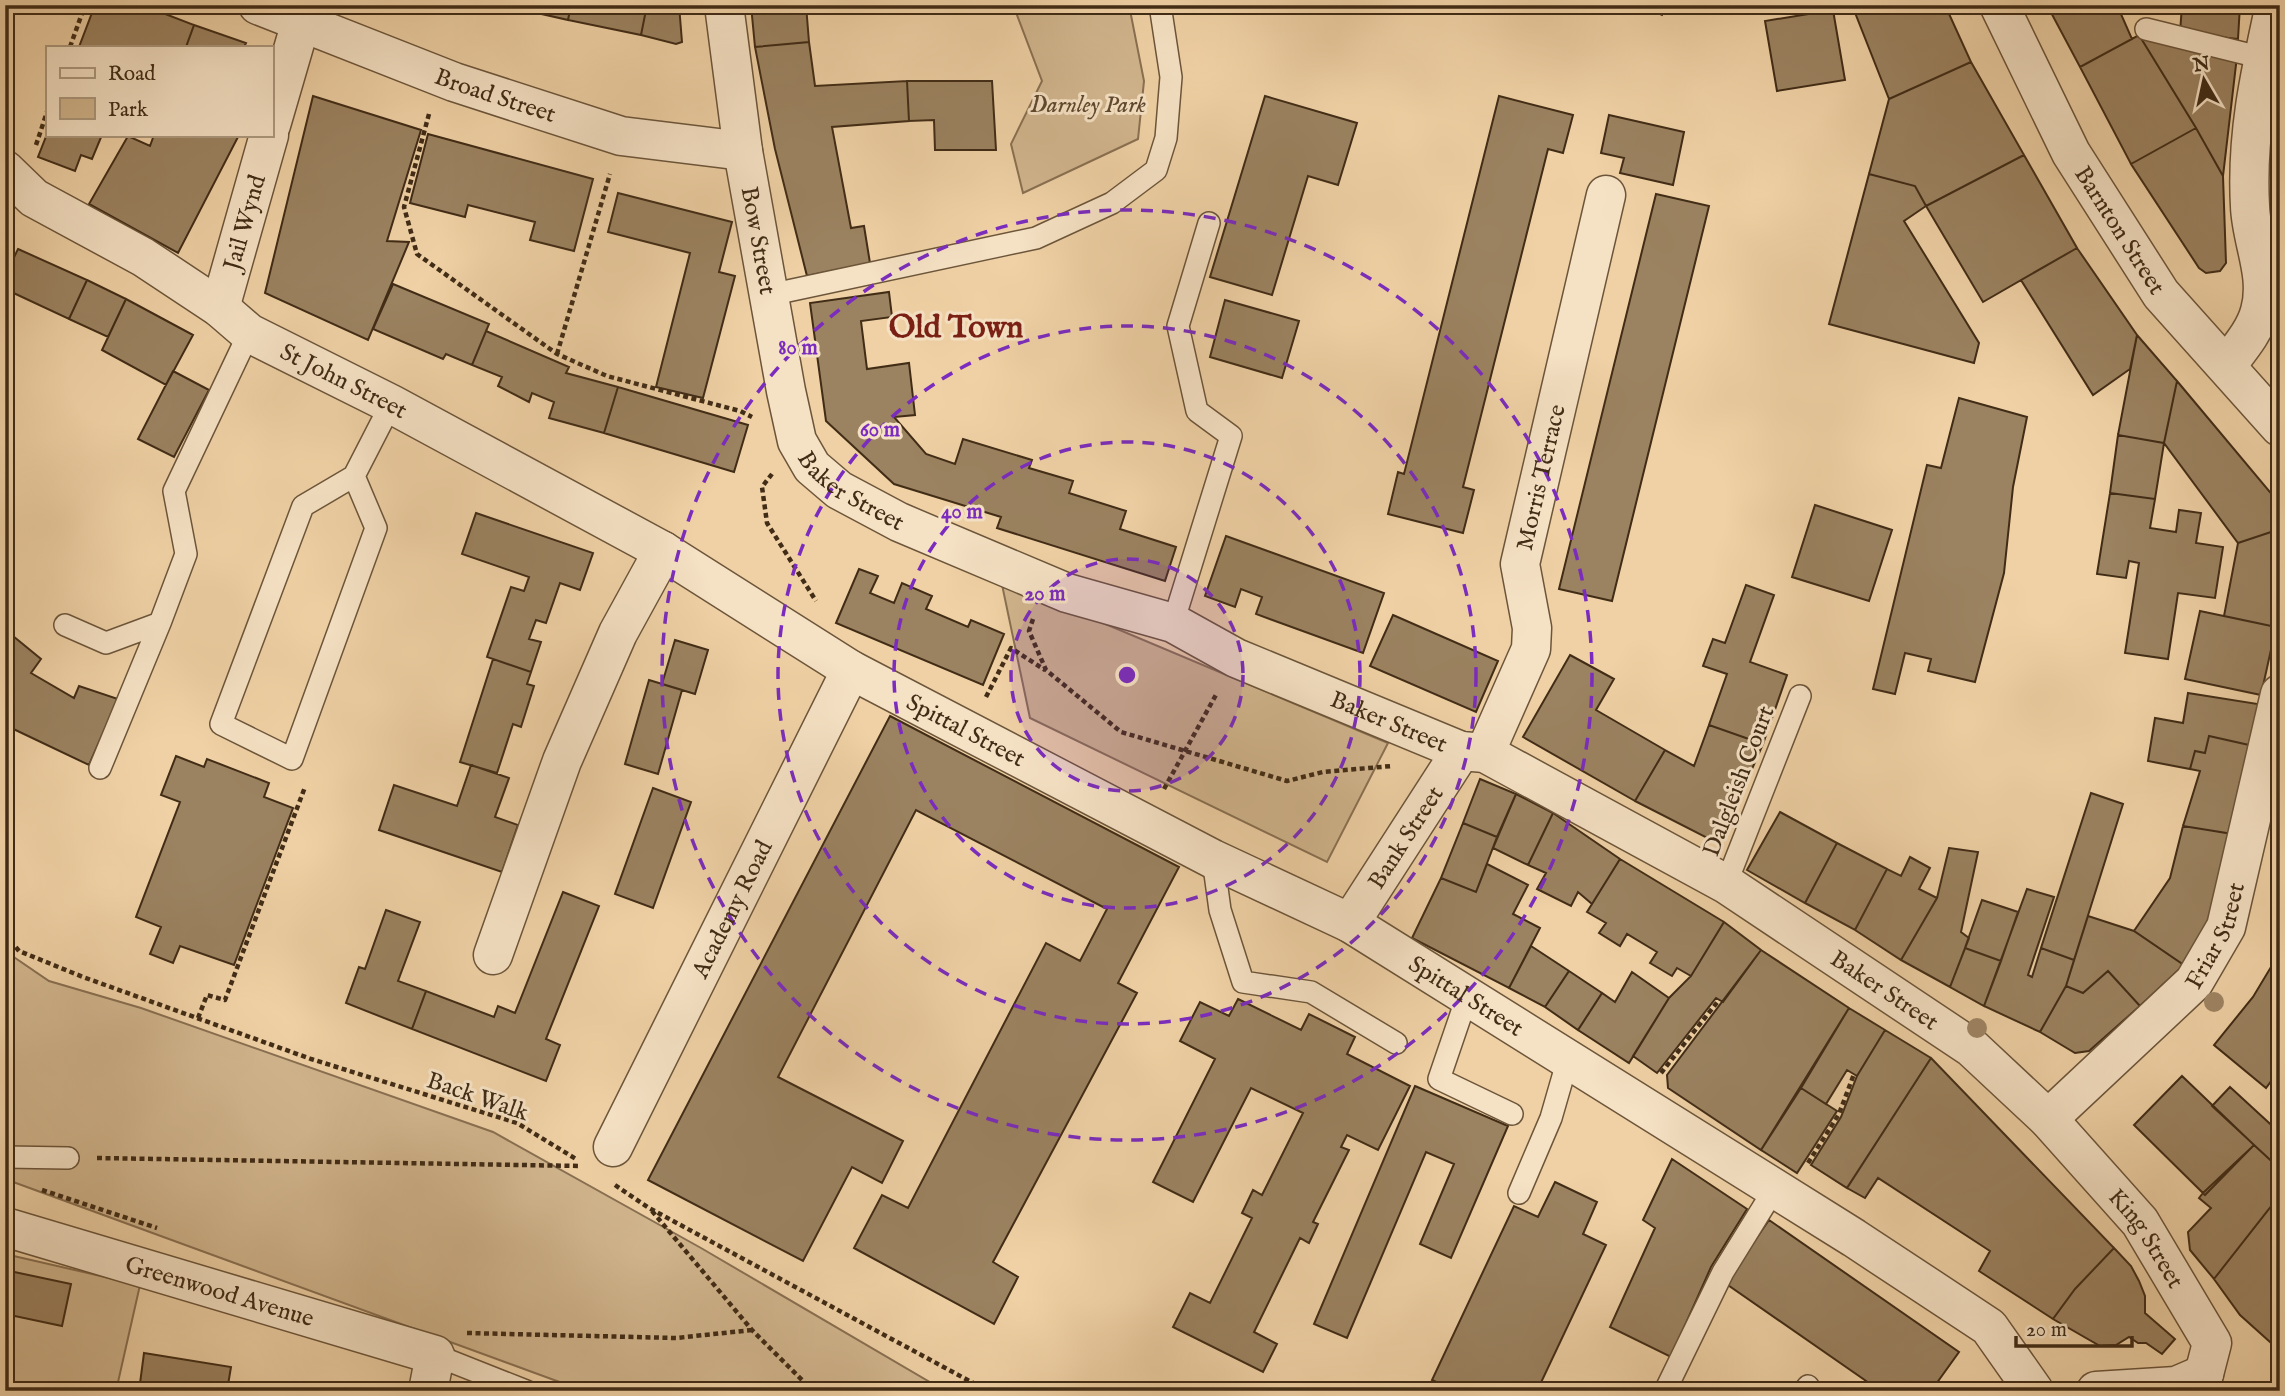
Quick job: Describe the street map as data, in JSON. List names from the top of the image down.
{
  "streets": {
    "street": [
      "Broad Street",
      "Jail Wynd",
      "Barnton Street",
      "Bow Street",
      "St John Street",
      "Morris Terrace",
      "Baker Street",
      "Spittal Street",
      "Bank Street",
      "Academy Road",
      "Friar Street",
      "King Street",
      "Greenwood Avenue"
    ],
    "lane": ["Dalgleish Court"],
    "path": ["Back Walk"]
  },
  "crossings": [
    ["Broad Street", "Bow Street"],
    ["Jail Wynd", "St John Street"],
    ["Bow Street", "Baker Street"],
    ["St John Street", "Spittal Street"],
    ["St John Street", "Academy Road"],
    ["Morris Terrace", "Baker Street"],
    ["Morris Terrace", "Bank Street"],
    ["Baker Street", "Dalgleish Court"],
    ["Baker Street", "Bank Street"],
    ["Baker Street", "Friar Street"],
    ["Baker Street", "King Street"],
    ["Spittal Street", "Bank Street"],
    ["Spittal Street", "Academy Road"],
    ["Academy Road", "Back Walk"],
    ["Friar Street", "King Street"]
  ],
  "districts": ["Old Town"],
  "parks": ["Darnley Park"],
  "legend": ["Road", "Park"],
  "scale_bar": "20 m",
  "north": "top",
  "rings": [
    "80 m",
    "60 m",
    "40 m",
    "20 m"
  ]
}
